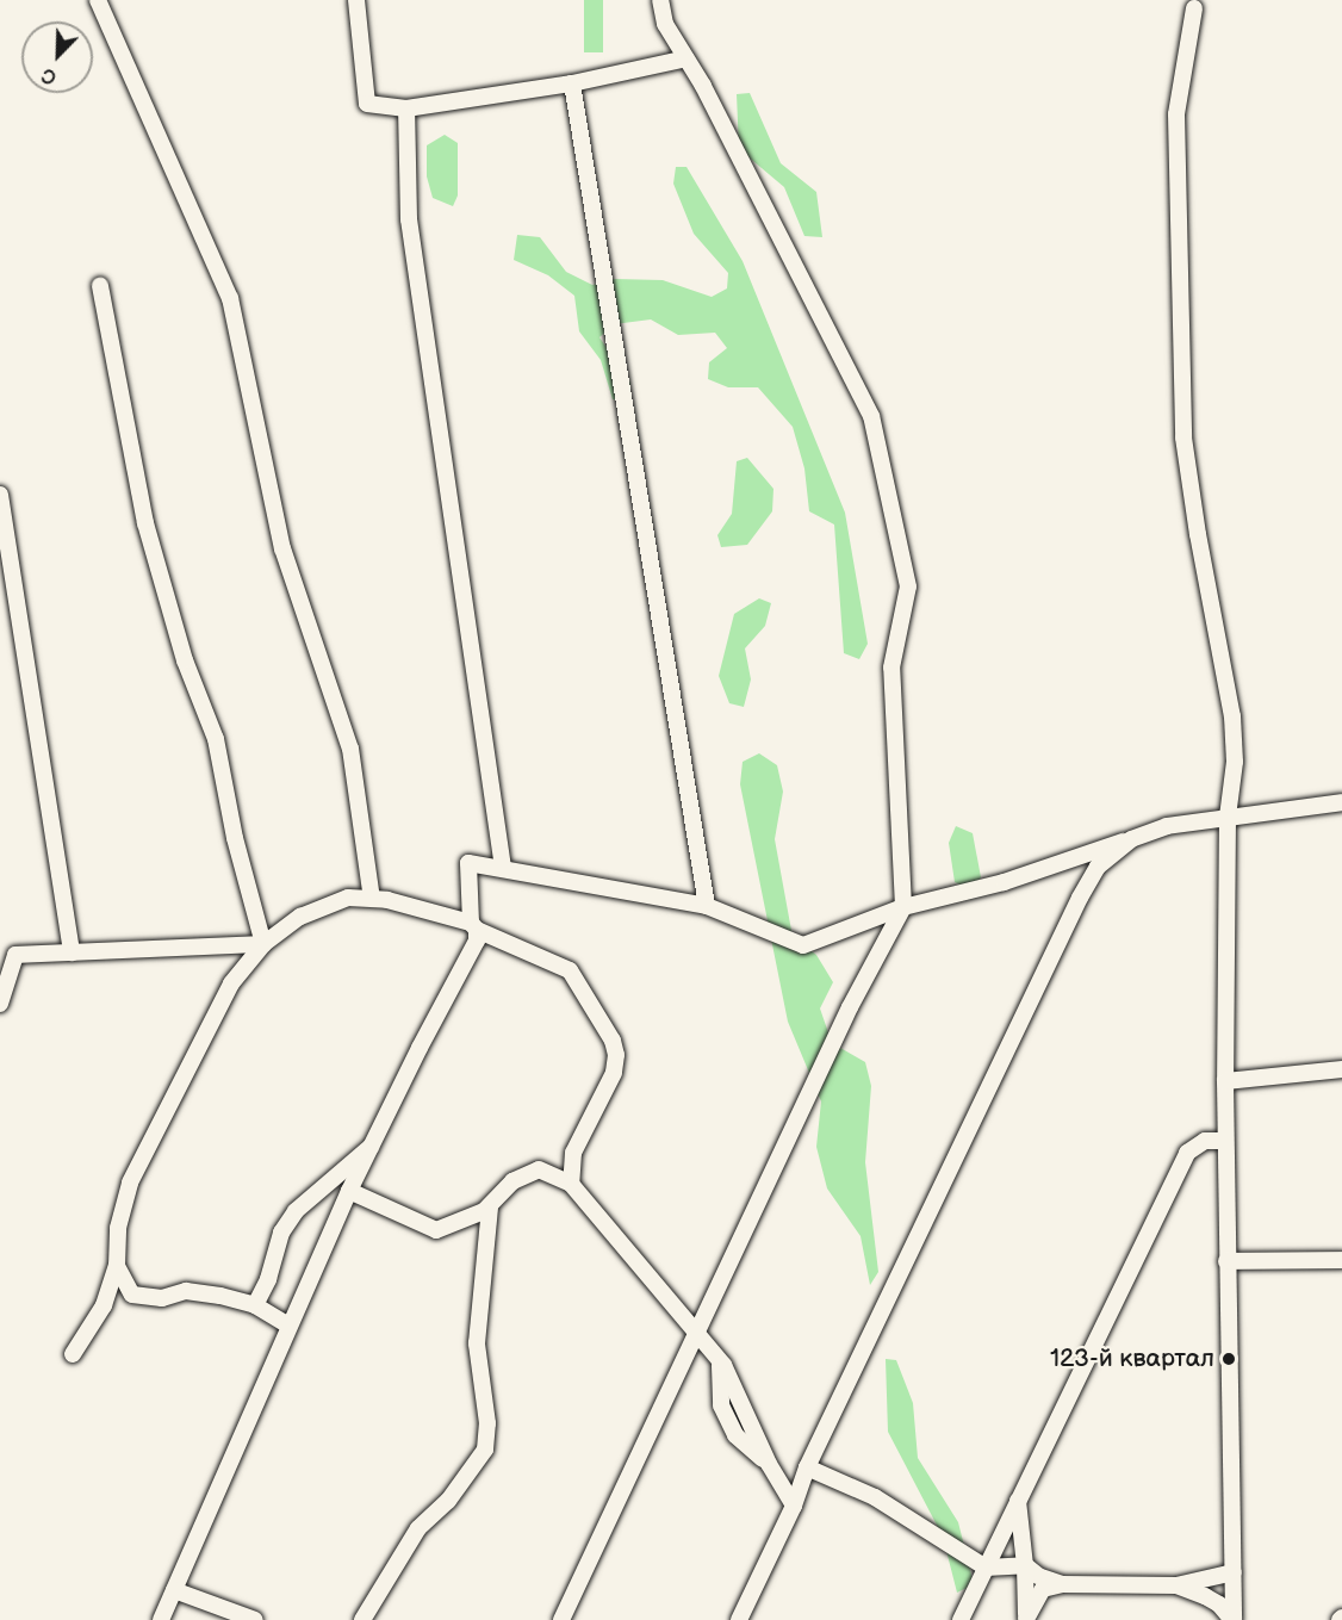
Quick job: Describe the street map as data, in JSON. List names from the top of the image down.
{
  "places": ["123-й квартал"],
  "north": "bottom left"
}
